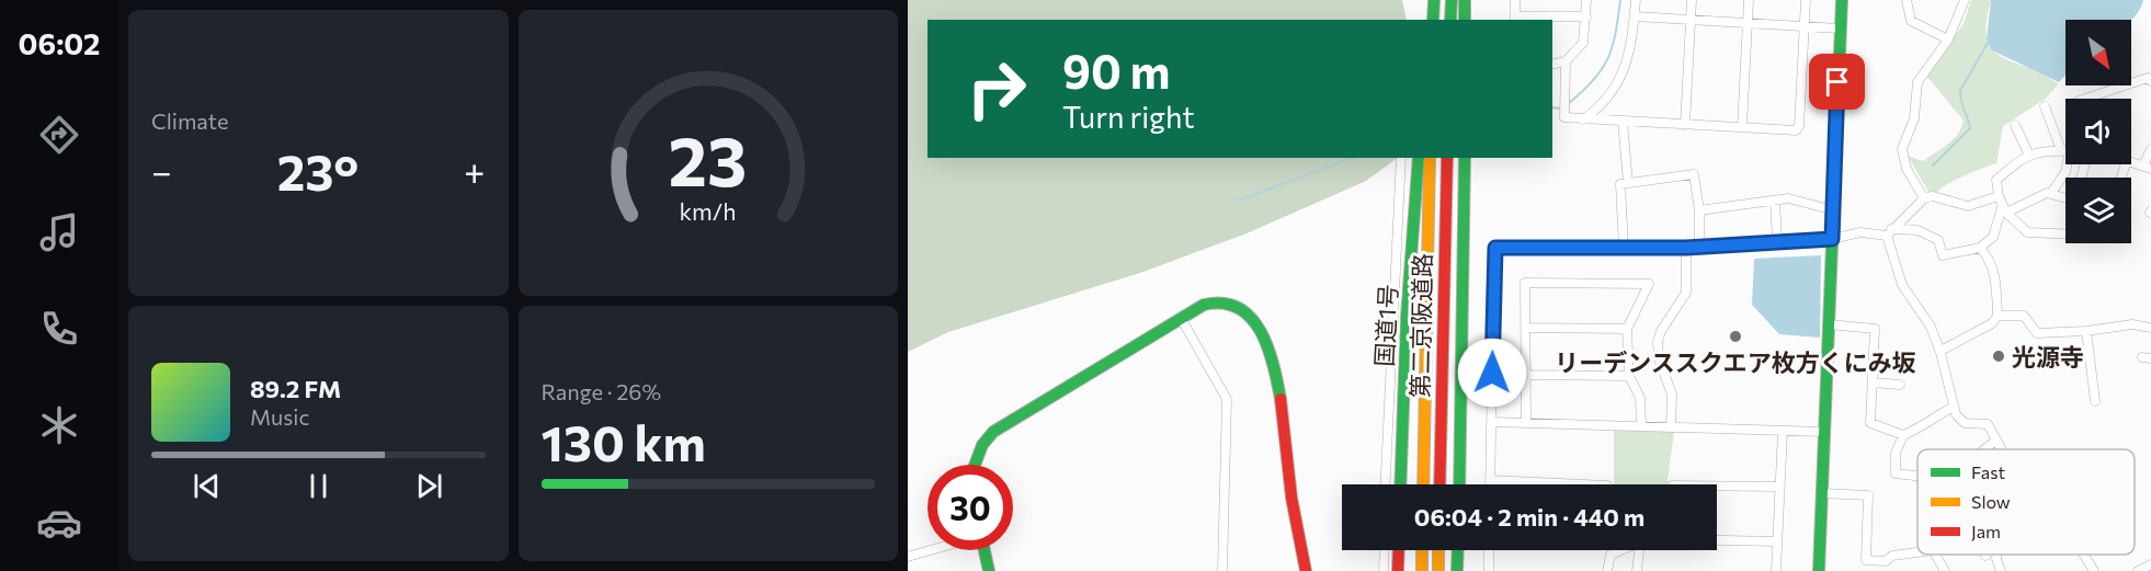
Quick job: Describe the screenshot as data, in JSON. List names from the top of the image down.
{
  "streets": {
    "main road": ["国道1号", "第二京阪道路"]
  },
  "places": ["リーデンススクエア枚方くにみ坂", "光源寺"],
  "legend": ["Fast", "Slow", "Jam"],
  "north": "bottom right",
  "page": {
    "tabs": "06:02",
    "tile": [
      "Climate",
      ["Range · 26%", "130 km"]
    ],
    "turn": ["90 m", "Turn right"],
    "heat": ["−", "23°", "+"],
    "song": ["89.2 FM", "Music"],
    "limit": "30",
    "trip": "06:04 · 2 min · 440 m",
    "gauge": ["23", "km/h"]
  }
}
